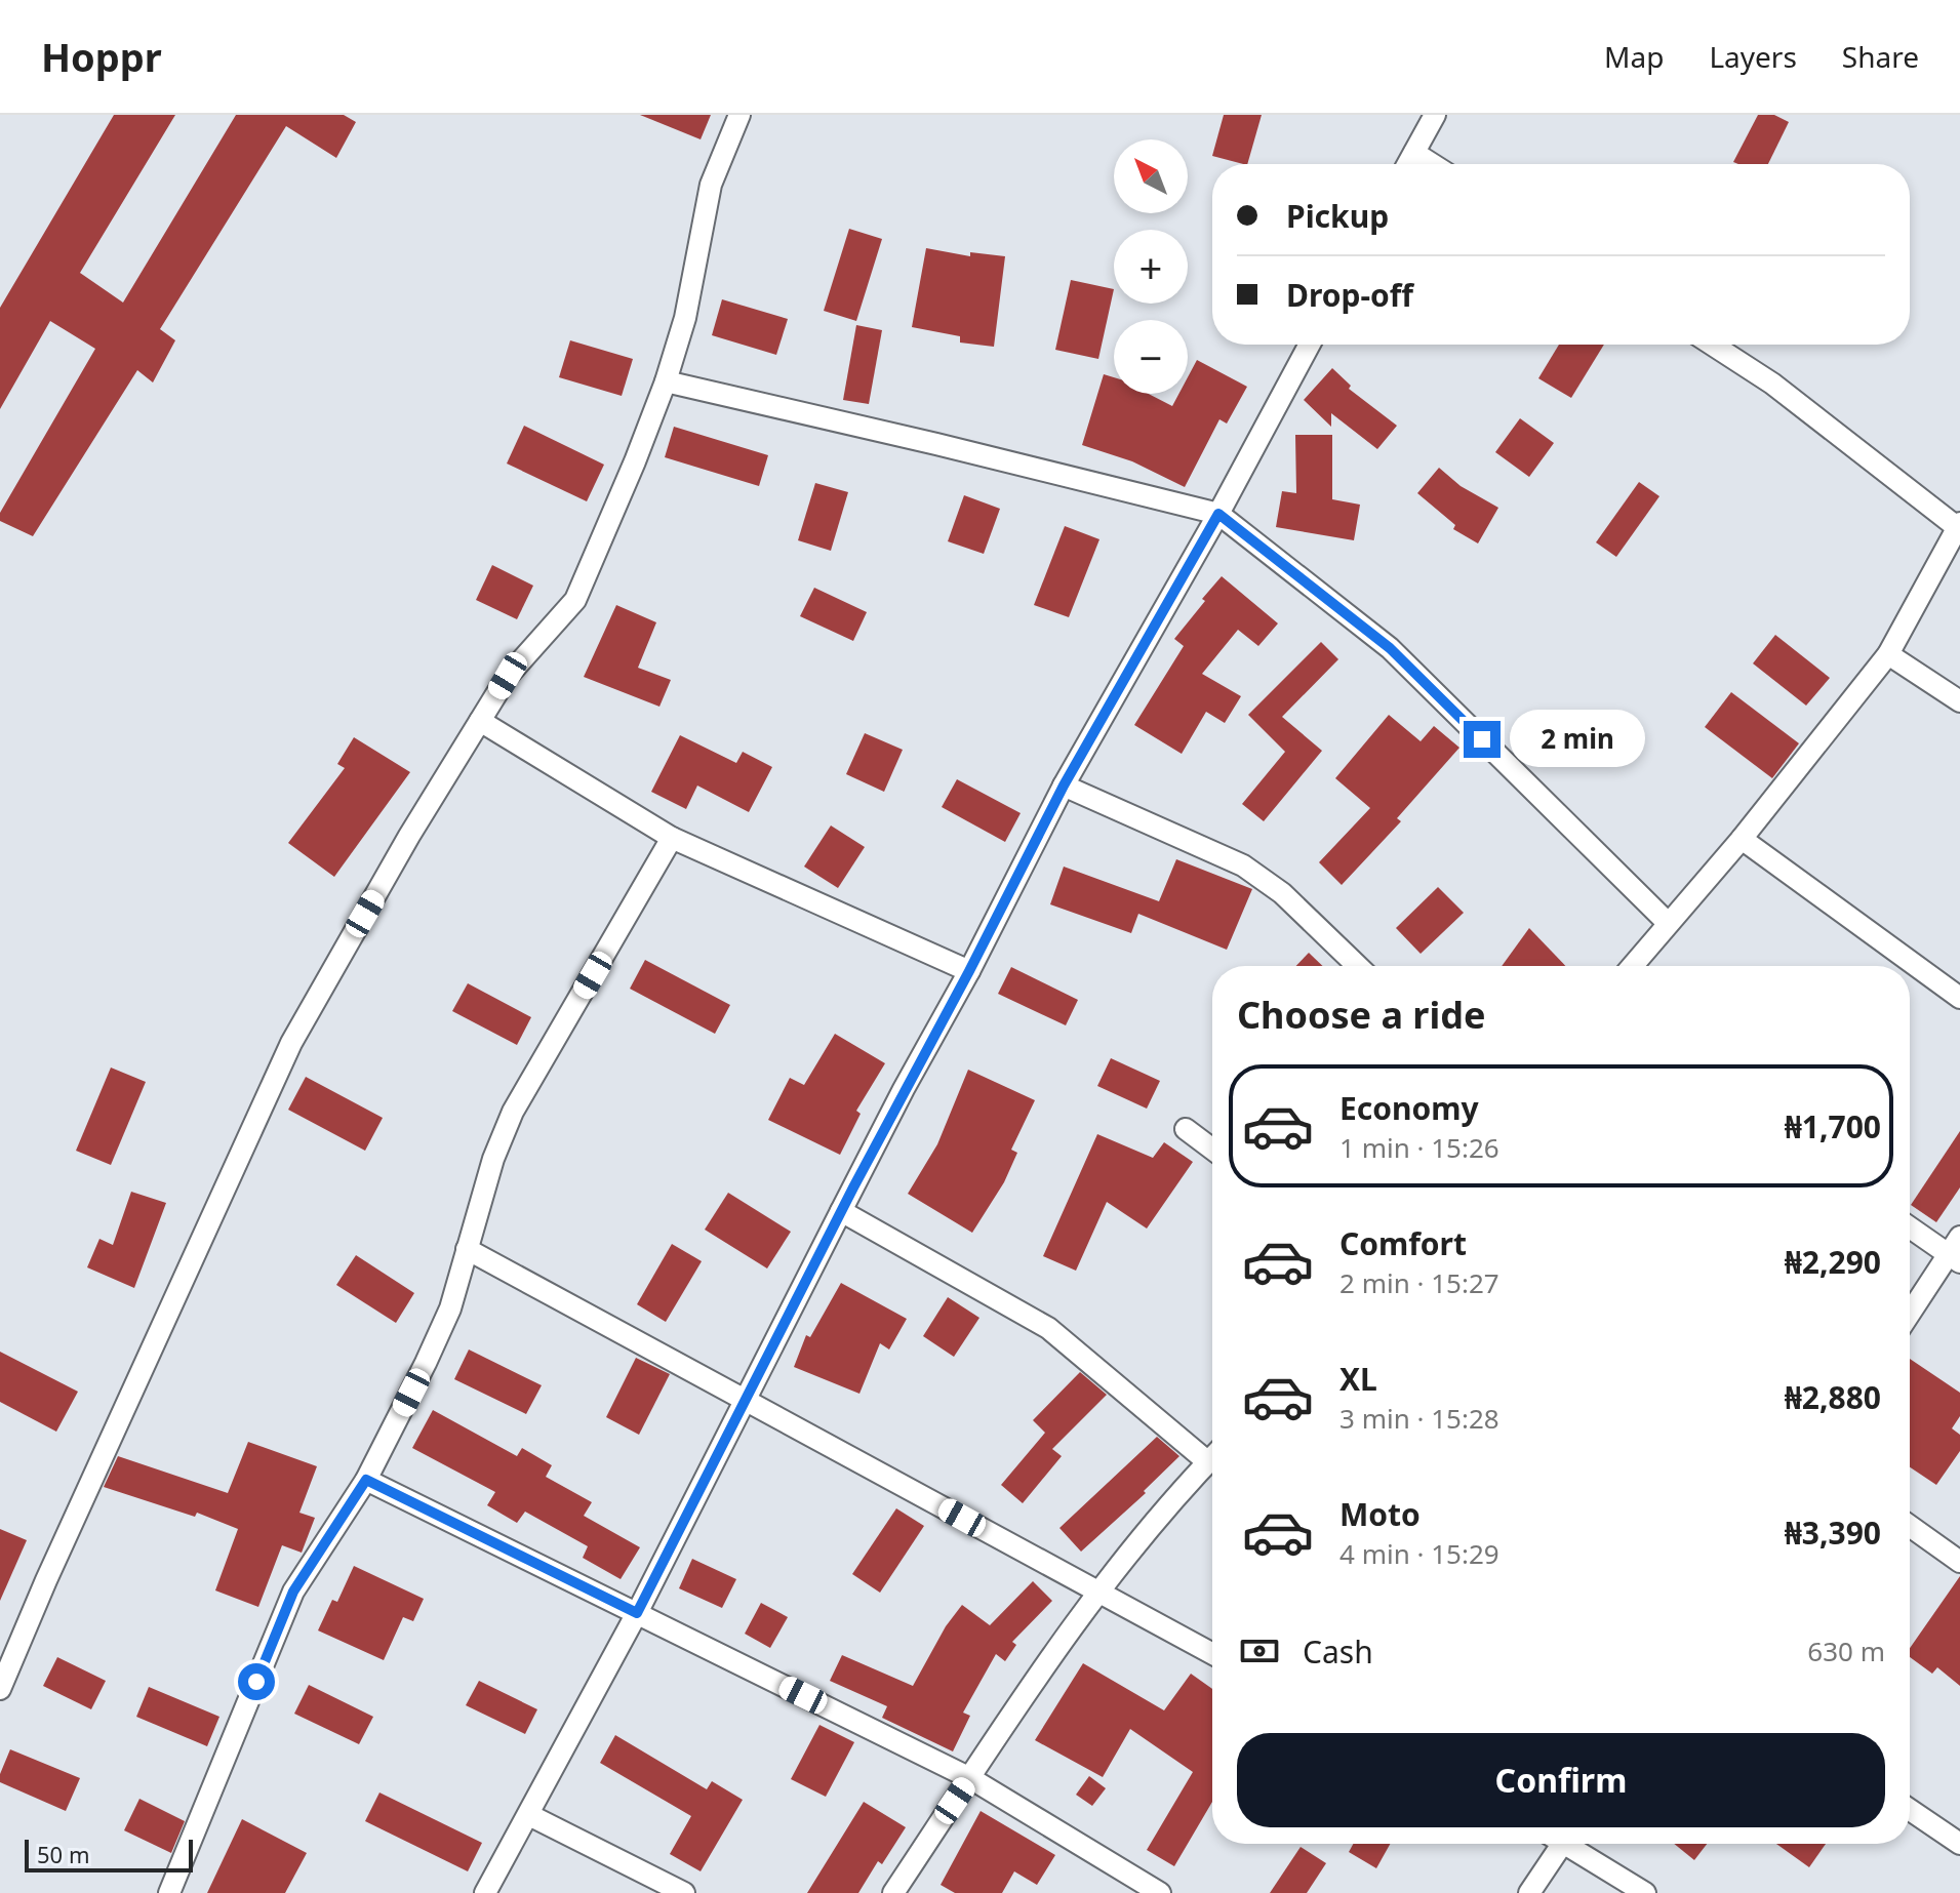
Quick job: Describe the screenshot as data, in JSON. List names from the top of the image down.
{
  "scale_bar": "50 m",
  "north": "top left",
  "page": {
    "header": "Hoppr",
    "nav": ["Map", "Layers", "Share"],
    "map_buttons": ["+", "−"],
    "banner": ["Pickup", "Drop-off"],
    "bubble": "2 min",
    "heading": "Choose a ride",
    "list": [
      {
        "name": "Economy",
        "note": "1 min · 15:26",
        "value": "₦1,700"
      },
      {
        "name": "Comfort",
        "note": "2 min · 15:27",
        "value": "₦2,290"
      },
      {
        "name": "XL",
        "note": "3 min · 15:28",
        "value": "₦2,880"
      },
      {
        "name": "Moto",
        "note": "4 min · 15:29",
        "value": "₦3,390"
      }
    ],
    "pay": ["Cash", "630 m"],
    "buttons": "Confirm",
    "scale": "50 m"
  }
}
